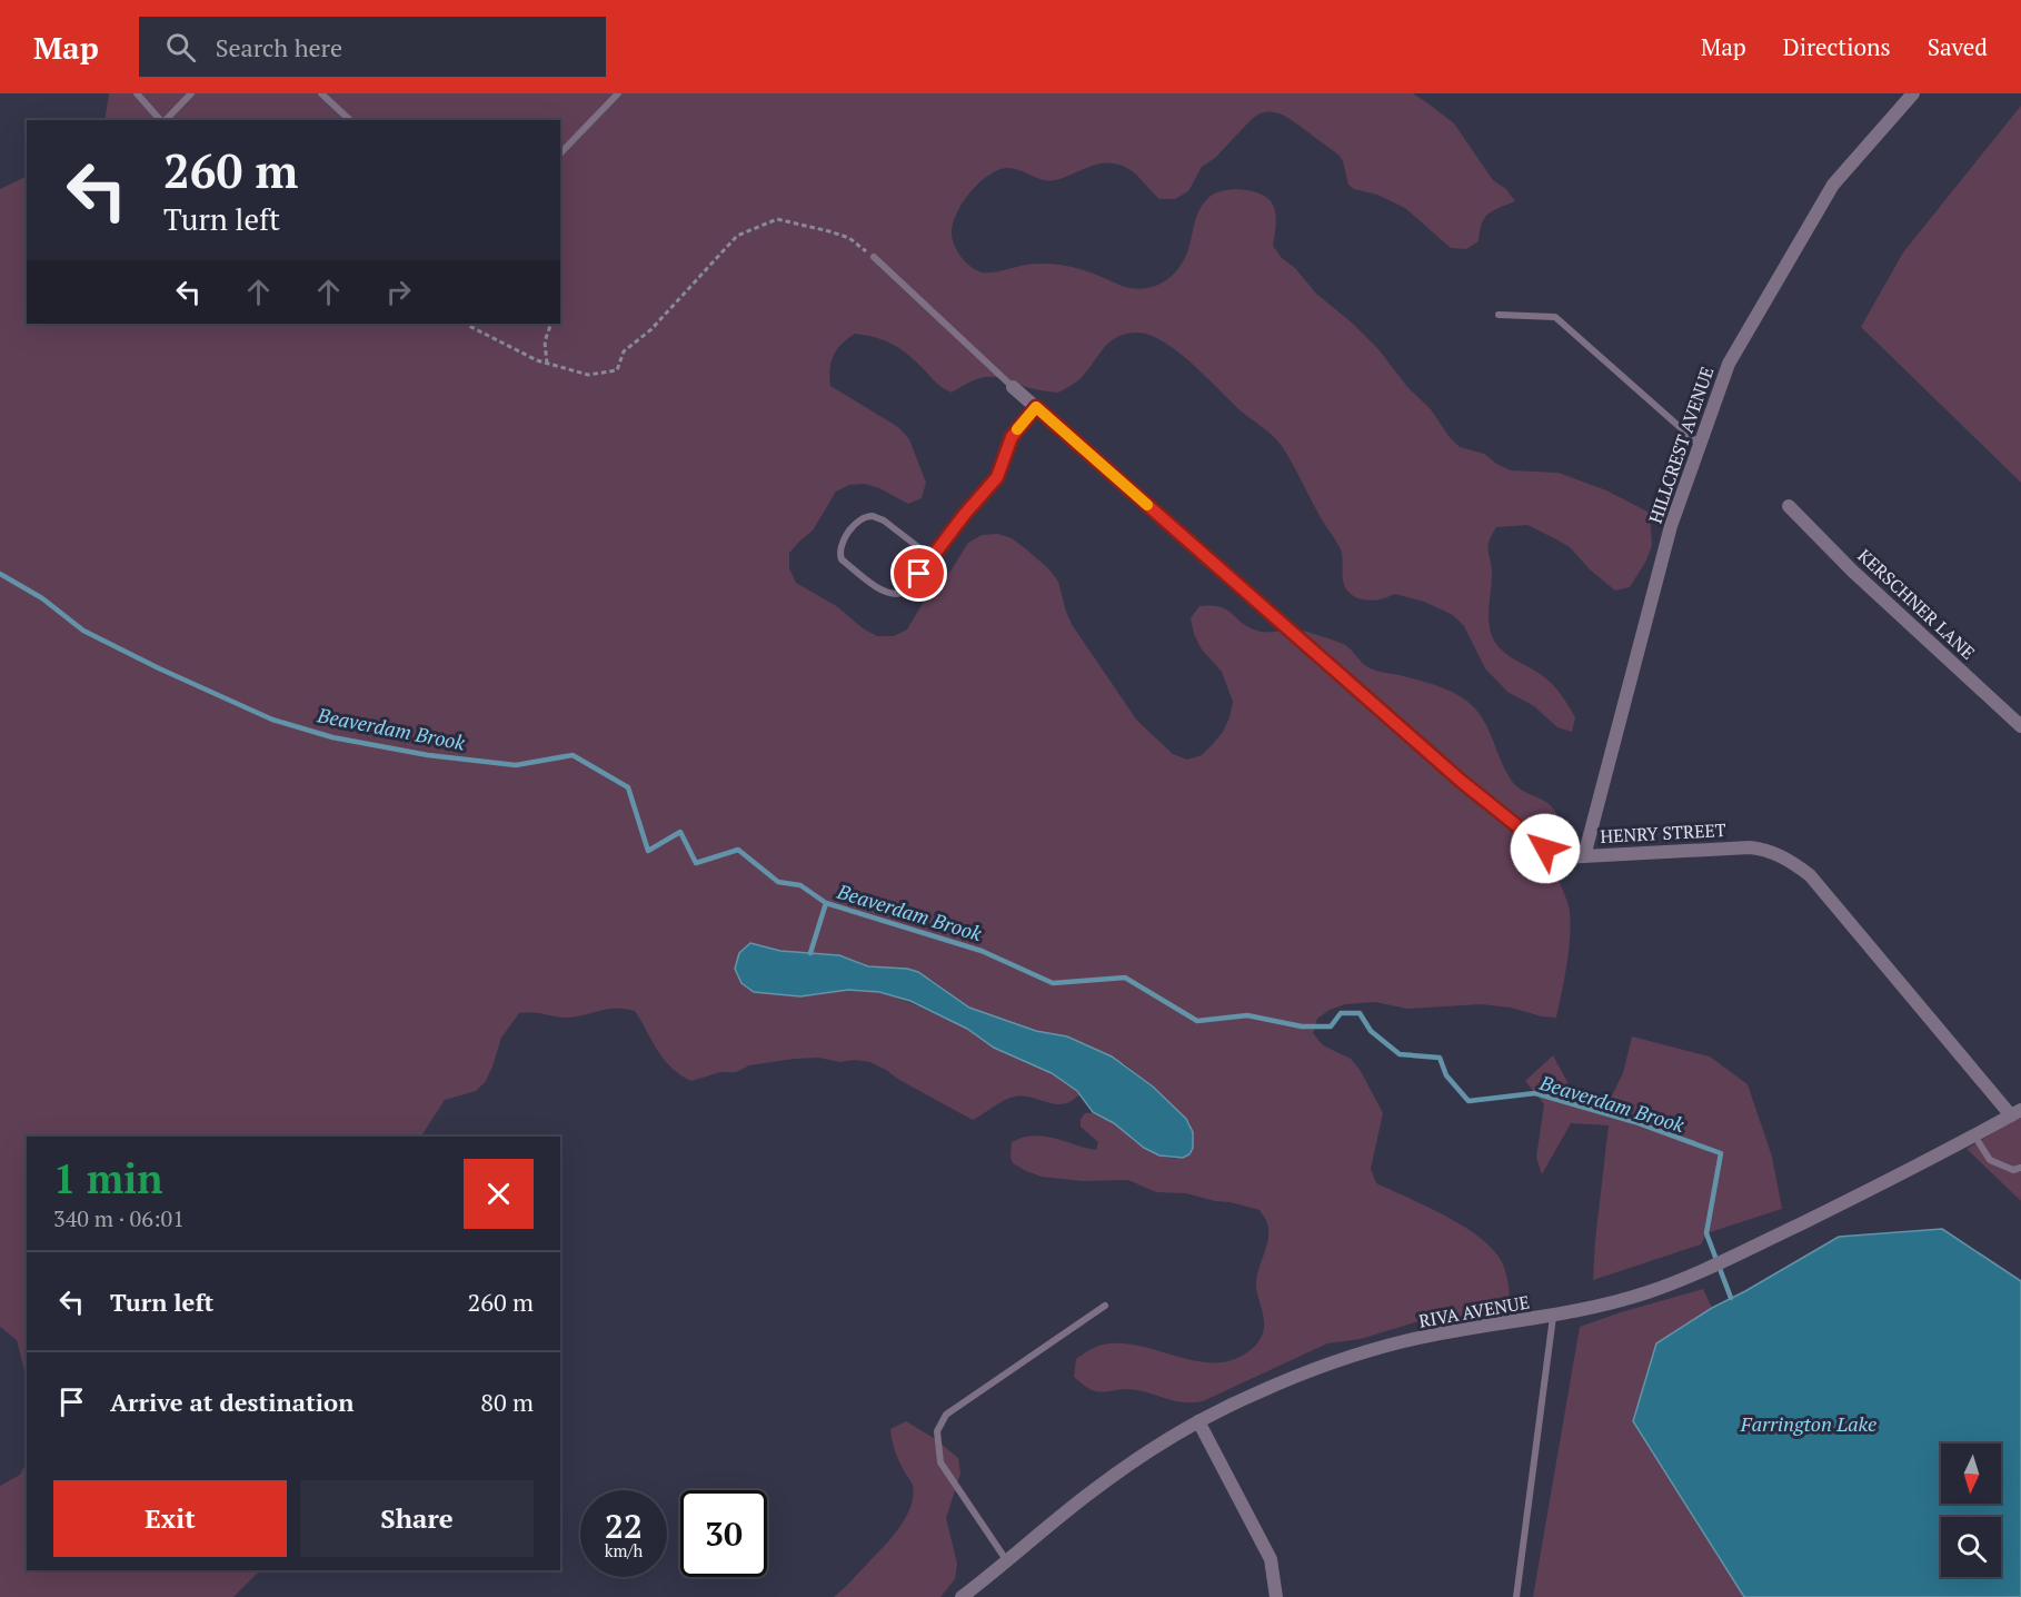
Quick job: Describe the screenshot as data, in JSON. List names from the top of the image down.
{
  "streets": {
    "street": [
      "HILLCREST AVENUE",
      "KERSCHNER LANE",
      "HENRY STREET",
      "RIVA AVENUE"
    ]
  },
  "crossings": [
    ["HILLCREST AVENUE", "HENRY STREET"],
    ["HENRY STREET", "RIVA AVENUE"]
  ],
  "water": ["Beaverdam Brook", "Farrington Lake"],
  "north": "bottom",
  "page": {
    "header": "Map",
    "search": "Search here",
    "nav": ["Map", "Directions", "Saved"],
    "turn": ["260 m", "Turn left"],
    "heading": ["1 min", "340 m · 06:01"],
    "list": [
      {
        "name": "Turn left",
        "value": "260 m"
      },
      {
        "name": "Arrive at destination",
        "value": "80 m"
      }
    ],
    "buttons": ["Exit", "Share"],
    "speed": "22 km/h",
    "limit": "30"
  }
}
